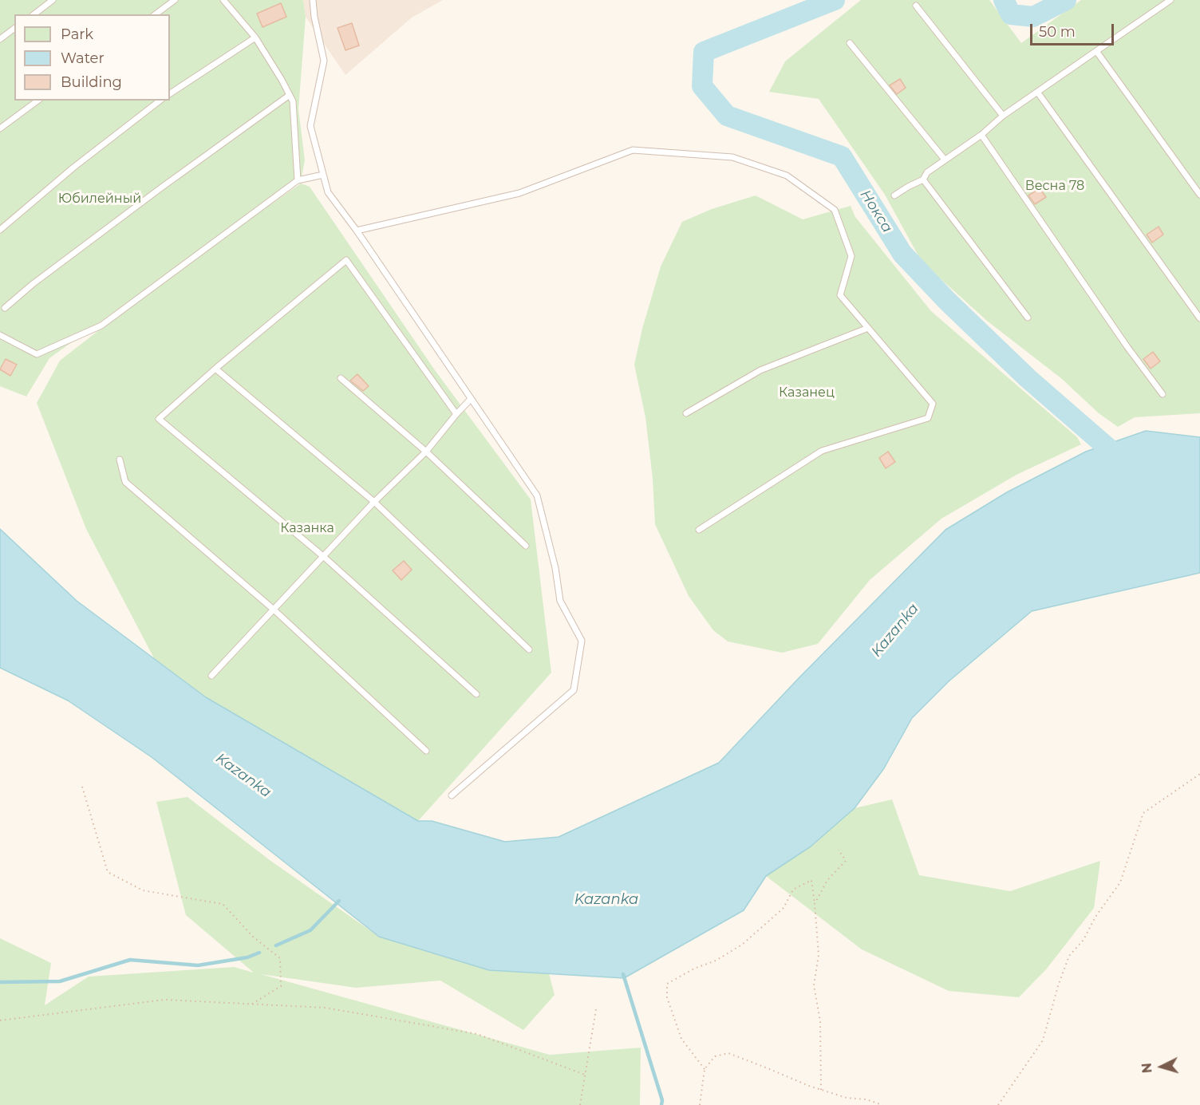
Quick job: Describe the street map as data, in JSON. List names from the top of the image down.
{
  "water": ["Нокса", "Kazanka"],
  "parks": [
    "Весна 78",
    "Юбилейный",
    "Казанец",
    "Казанка"
  ],
  "legend": ["Park", "Water", "Building"],
  "scale_bar": "50 m",
  "north": "left"
}
